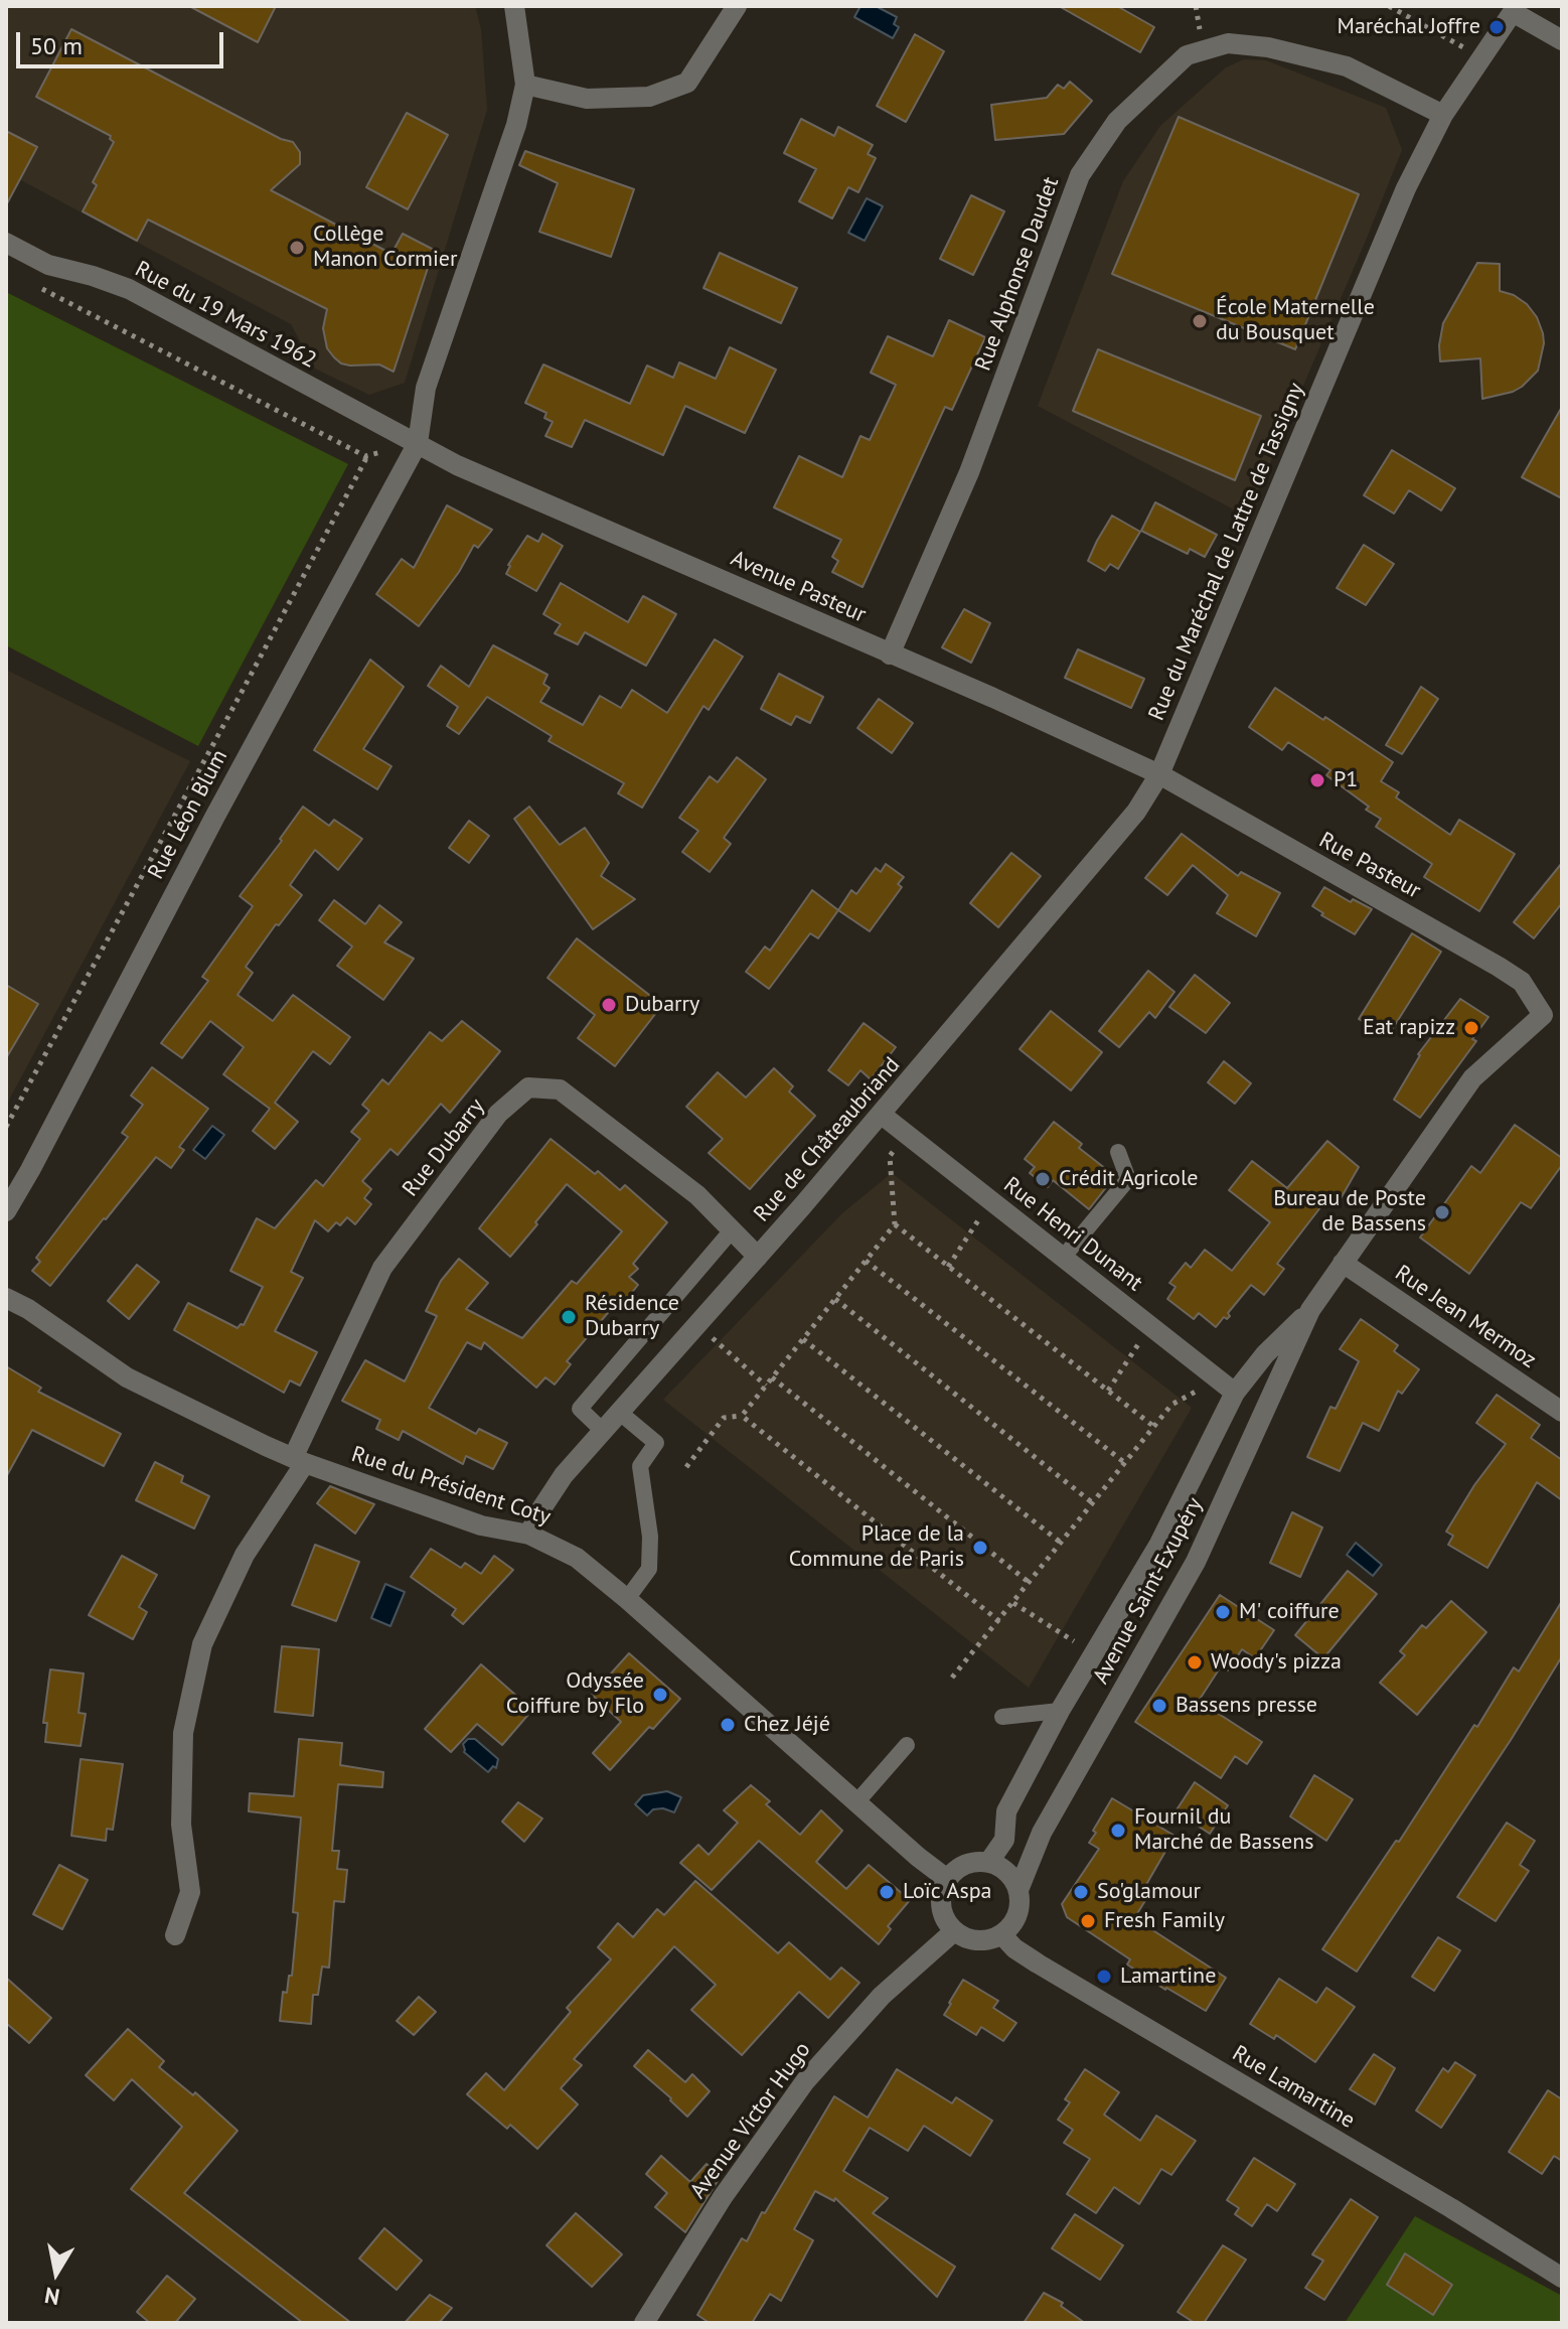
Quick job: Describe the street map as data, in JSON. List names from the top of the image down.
{
  "streets": {
    "street": [
      "Rue Alphonse Daudet",
      "Rue du 19 Mars 1962",
      "Rue du Maréchal de Lattre de Tassigny",
      "Avenue Pasteur",
      "Rue Léon Blum",
      "Rue Pasteur",
      "Rue de Châteaubriand",
      "Rue Dubarry",
      "Rue Henri Dunant",
      "Rue Jean Mermoz",
      "Rue du Président Coty",
      "Avenue Saint-Exupéry",
      "Rue Lamartine",
      "Avenue Victor Hugo"
    ]
  },
  "crossings": [
    ["Rue Alphonse Daudet", "Rue du Maréchal de Lattre de Tassigny"],
    ["Rue Alphonse Daudet", "Avenue Pasteur"],
    ["Rue du 19 Mars 1962", "Avenue Pasteur"],
    ["Rue du 19 Mars 1962", "Rue Léon Blum"],
    ["Rue du Maréchal de Lattre de Tassigny", "Avenue Pasteur"],
    ["Rue du Maréchal de Lattre de Tassigny", "Rue Pasteur"],
    ["Rue du Maréchal de Lattre de Tassigny", "Rue de Châteaubriand"],
    ["Avenue Pasteur", "Rue Léon Blum"],
    ["Avenue Pasteur", "Rue Pasteur"],
    ["Avenue Pasteur", "Rue de Châteaubriand"],
    ["Rue Pasteur", "Rue de Châteaubriand"],
    ["Rue Pasteur", "Avenue Saint-Exupéry"],
    ["Rue de Châteaubriand", "Rue Dubarry"],
    ["Rue de Châteaubriand", "Rue Henri Dunant"],
    ["Rue de Châteaubriand", "Rue du Président Coty"],
    ["Rue Dubarry", "Rue du Président Coty"],
    ["Rue Henri Dunant", "Avenue Saint-Exupéry"],
    ["Rue Jean Mermoz", "Avenue Saint-Exupéry"],
    ["Rue du Président Coty", "Avenue Saint-Exupéry"],
    ["Rue du Président Coty", "Rue Lamartine"],
    ["Rue du Président Coty", "Avenue Victor Hugo"],
    ["Avenue Saint-Exupéry", "Rue Lamartine"],
    ["Avenue Saint-Exupéry", "Avenue Victor Hugo"],
    ["Rue Lamartine", "Avenue Victor Hugo"]
  ],
  "places": [
    "Maréchal Joffre",
    "Collège Manon Cormier",
    "École Maternelle du Bousquet",
    "P1",
    "Dubarry",
    "Eat rapizz",
    "Crédit Agricole",
    "Bureau de Poste de Bassens",
    "Résidence Dubarry",
    "Place de la Commune de Paris",
    "M' coiffure",
    "Woody's pizza",
    "Odyssée Coiffure by Flo",
    "Bassens presse",
    "Chez Jéjé",
    "Fournil du Marché de Bassens",
    "Loïc Aspa",
    "So'glamour",
    "Fresh Family",
    "Lamartine"
  ],
  "scale_bar": "50 m",
  "north": "bottom"
}
